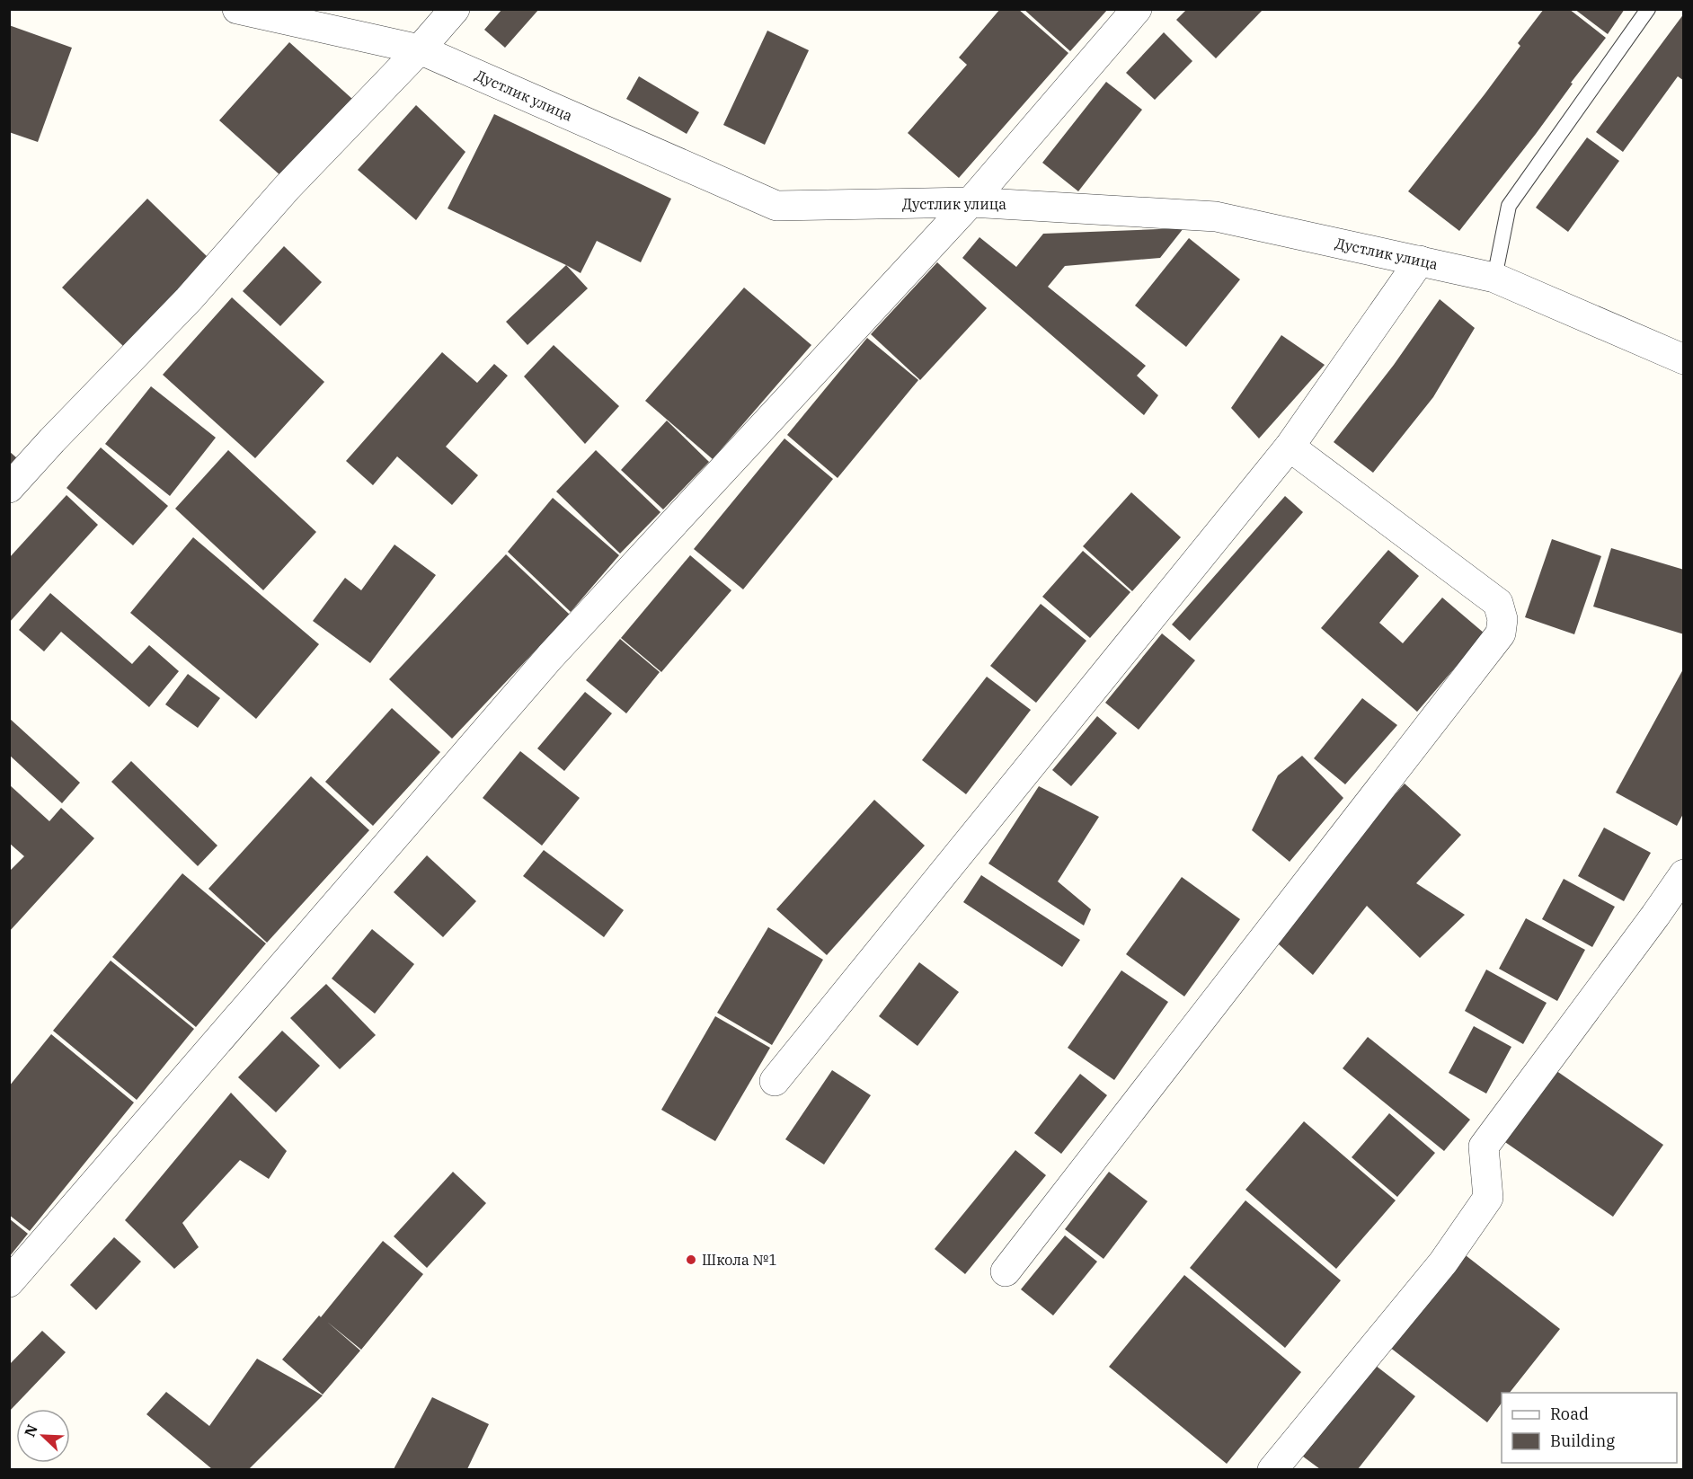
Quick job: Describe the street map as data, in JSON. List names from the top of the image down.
{
  "streets": {
    "street": ["Дустлик улица"]
  },
  "places": ["Школа №1"],
  "legend": ["Road", "Building"],
  "north": "top left"
}
